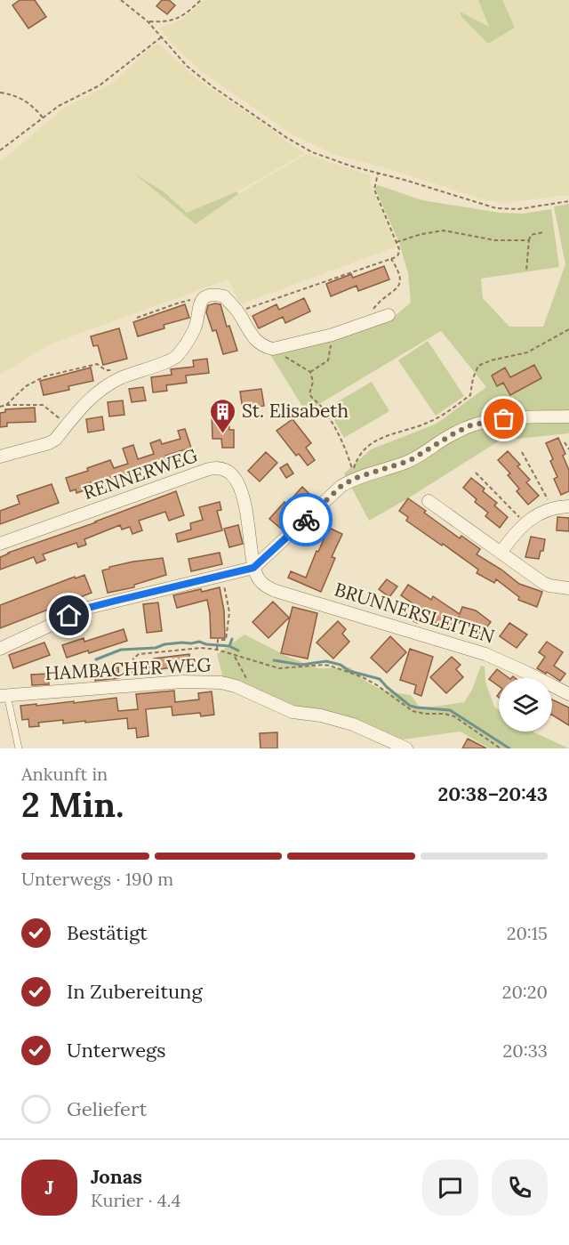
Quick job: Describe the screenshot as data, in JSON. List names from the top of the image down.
{
  "streets": {
    "street": ["RENNERWEG", "BRUNNERSLEITEN", "HAMBACHER WEG"]
  },
  "crossings": [
    ["RENNERWEG", "BRUNNERSLEITEN"]
  ],
  "places": {
    "building": ["St. Elisabeth"]
  },
  "page": {
    "heading": ["2 Min.", "Ankunft in", "20:38–20:43"],
    "panel": ["Jonas", "Kurier · 4.4"],
    "bar": "Unterwegs · 190 m",
    "list": [
      ["Bestätigt", "20:15"],
      ["In Zubereitung", "20:20"],
      ["Unterwegs", "20:33"],
      "Geliefert"
    ],
    "round": "J"
  }
}
